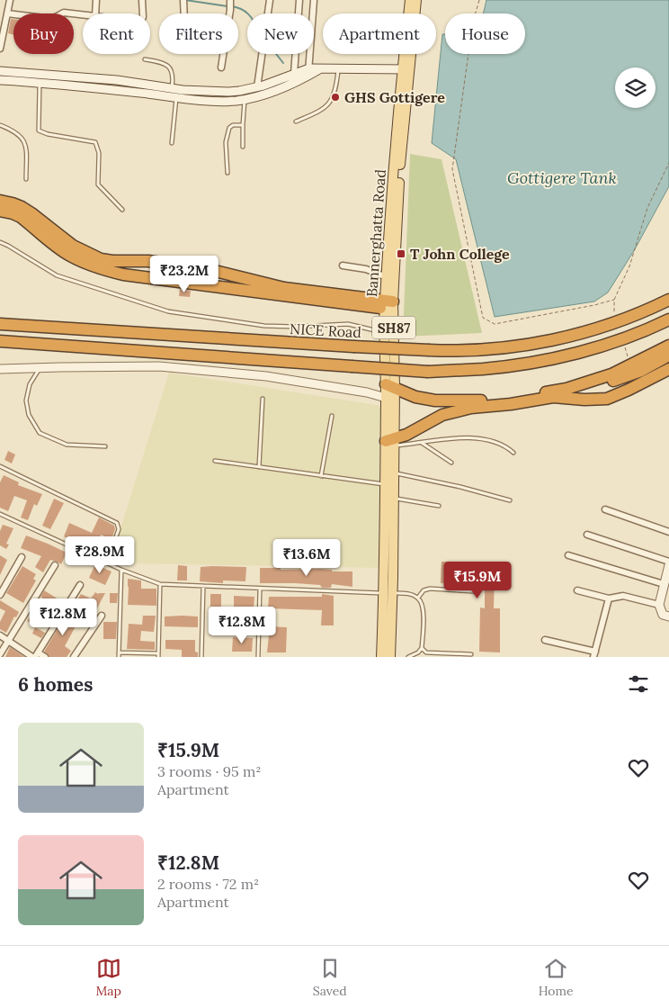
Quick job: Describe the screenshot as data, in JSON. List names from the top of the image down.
{
  "streets": {
    "highway": ["NICE Road"],
    "main road": ["Bannerghatta Road", "SH87"]
  },
  "water": ["Gottigere Tank"],
  "places": {
    "other": ["GHS Gottigere"],
    "transit": ["T John College"]
  },
  "page": {
    "chip": [
      "Buy",
      "Rent",
      "Filters",
      "New",
      "Apartment",
      "House"
    ],
    "price": [
      "₹23.2M",
      "₹28.9M",
      "₹13.6M",
      "₹15.9M",
      "₹12.8M",
      "₹12.8M"
    ],
    "heading": "6 homes",
    "list": [
      {
        "name": "₹15.9M",
        "note": "3 rooms · 95 m² · Apartment"
      },
      {
        "name": "₹12.8M",
        "note": "2 rooms · 72 m² · Apartment"
      }
    ],
    "tabs": ["Map", "Saved", "Home"]
  }
}
